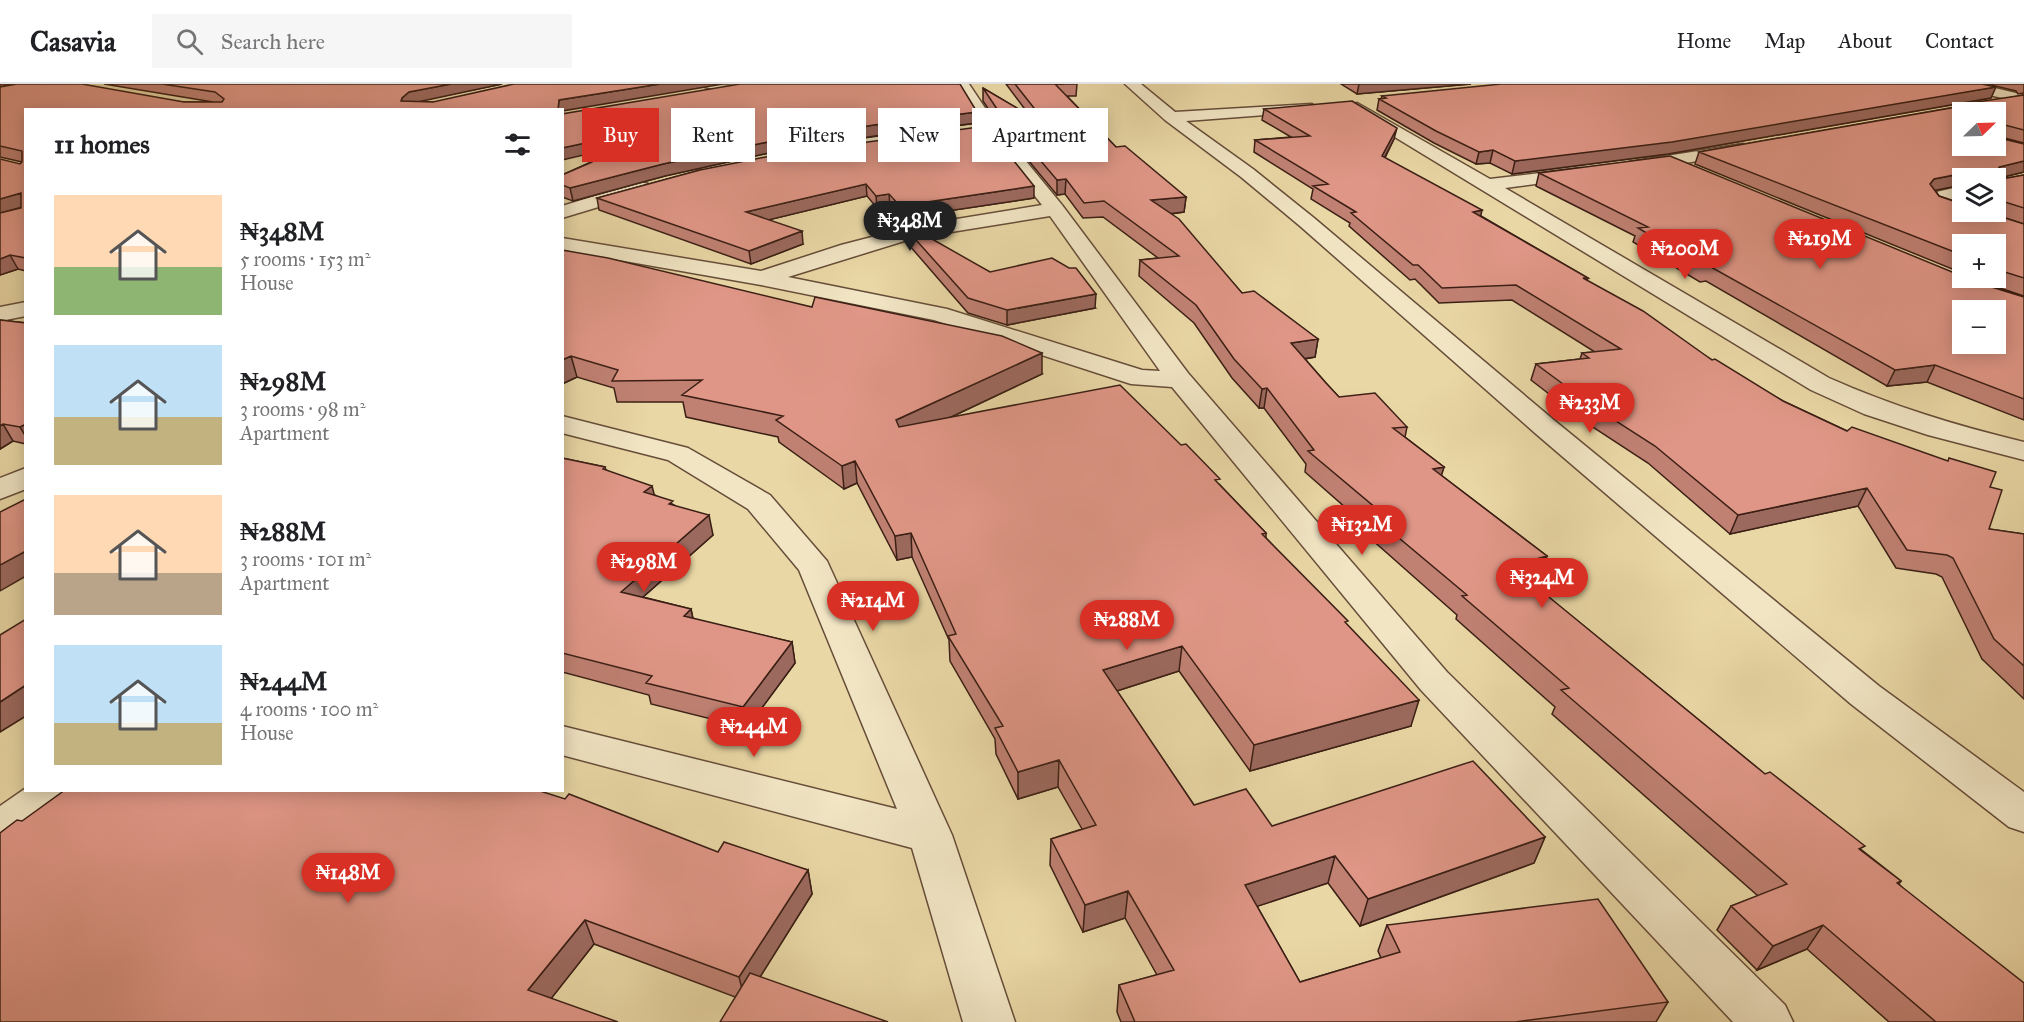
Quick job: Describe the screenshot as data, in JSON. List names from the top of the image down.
{
  "north": "top right",
  "page": {
    "header": "Casavia",
    "search": "Search here",
    "nav": [
      "Home",
      "Map",
      "About",
      "Contact"
    ],
    "map_buttons": ["+", "−"],
    "chip": [
      "Buy",
      "Rent",
      "Filters",
      "New",
      "Apartment"
    ],
    "heading": "11 homes",
    "list": [
      {
        "name": "₦348M",
        "note": "5 rooms · 153 m² · House"
      },
      {
        "name": "₦298M",
        "note": "3 rooms · 98 m² · Apartment"
      },
      {
        "name": "₦288M",
        "note": "3 rooms · 101 m² · Apartment"
      },
      {
        "name": "₦244M",
        "note": "4 rooms · 100 m² · House"
      }
    ],
    "price": [
      "₦348M",
      "₦219M",
      "₦200M",
      "₦233M",
      "₦132M",
      "₦298M",
      "₦324M",
      "₦214M",
      "₦288M",
      "₦244M",
      "₦148M"
    ]
  }
}
